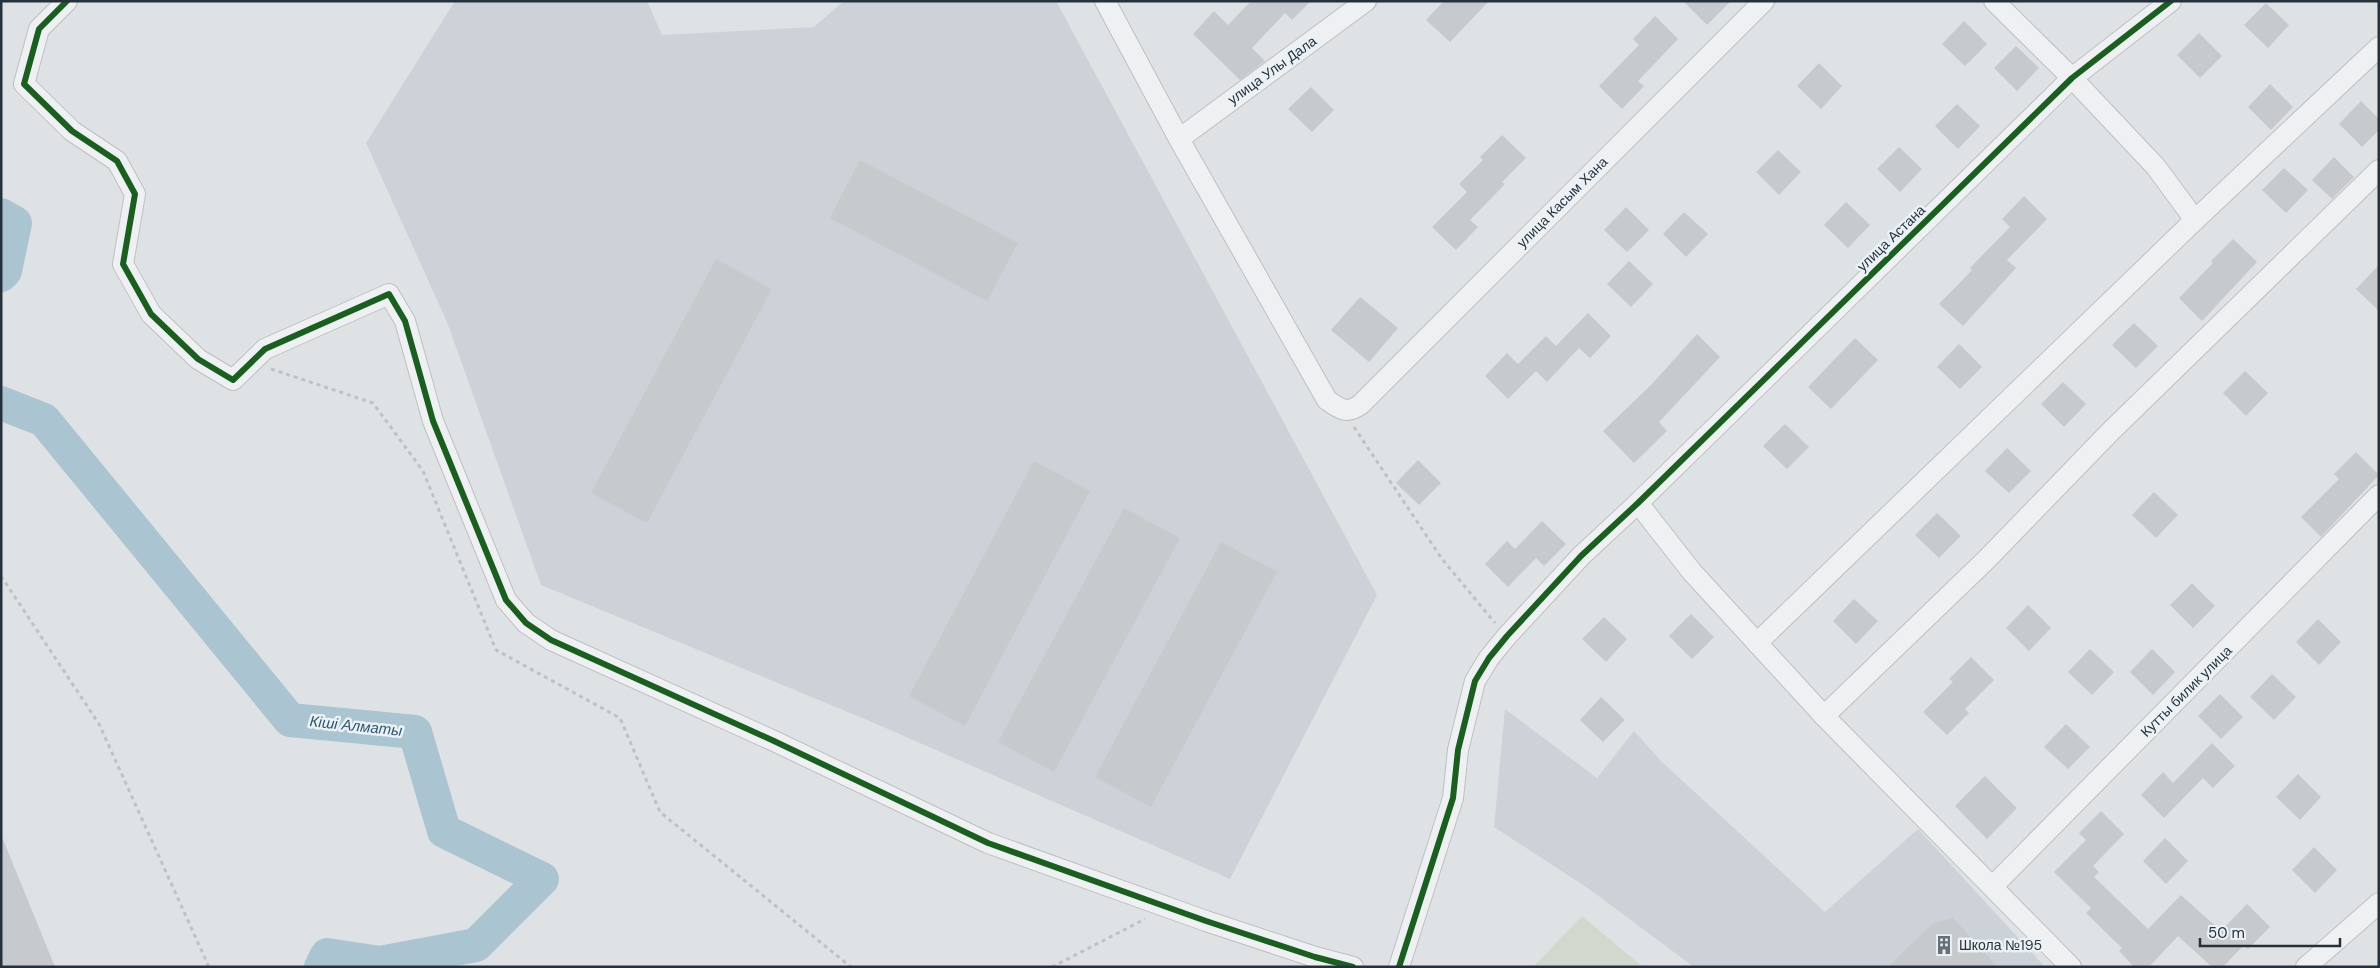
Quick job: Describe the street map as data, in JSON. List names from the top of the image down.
{
  "streets": {
    "street": [
      "улица Улы Дала",
      "улица Касым Хана",
      "улица Астана",
      "Кутты билик улица"
    ]
  },
  "water": ["Кіші Алматы"],
  "places": {
    "building": ["Школа №195"]
  },
  "scale_bar": "50 m"
}
